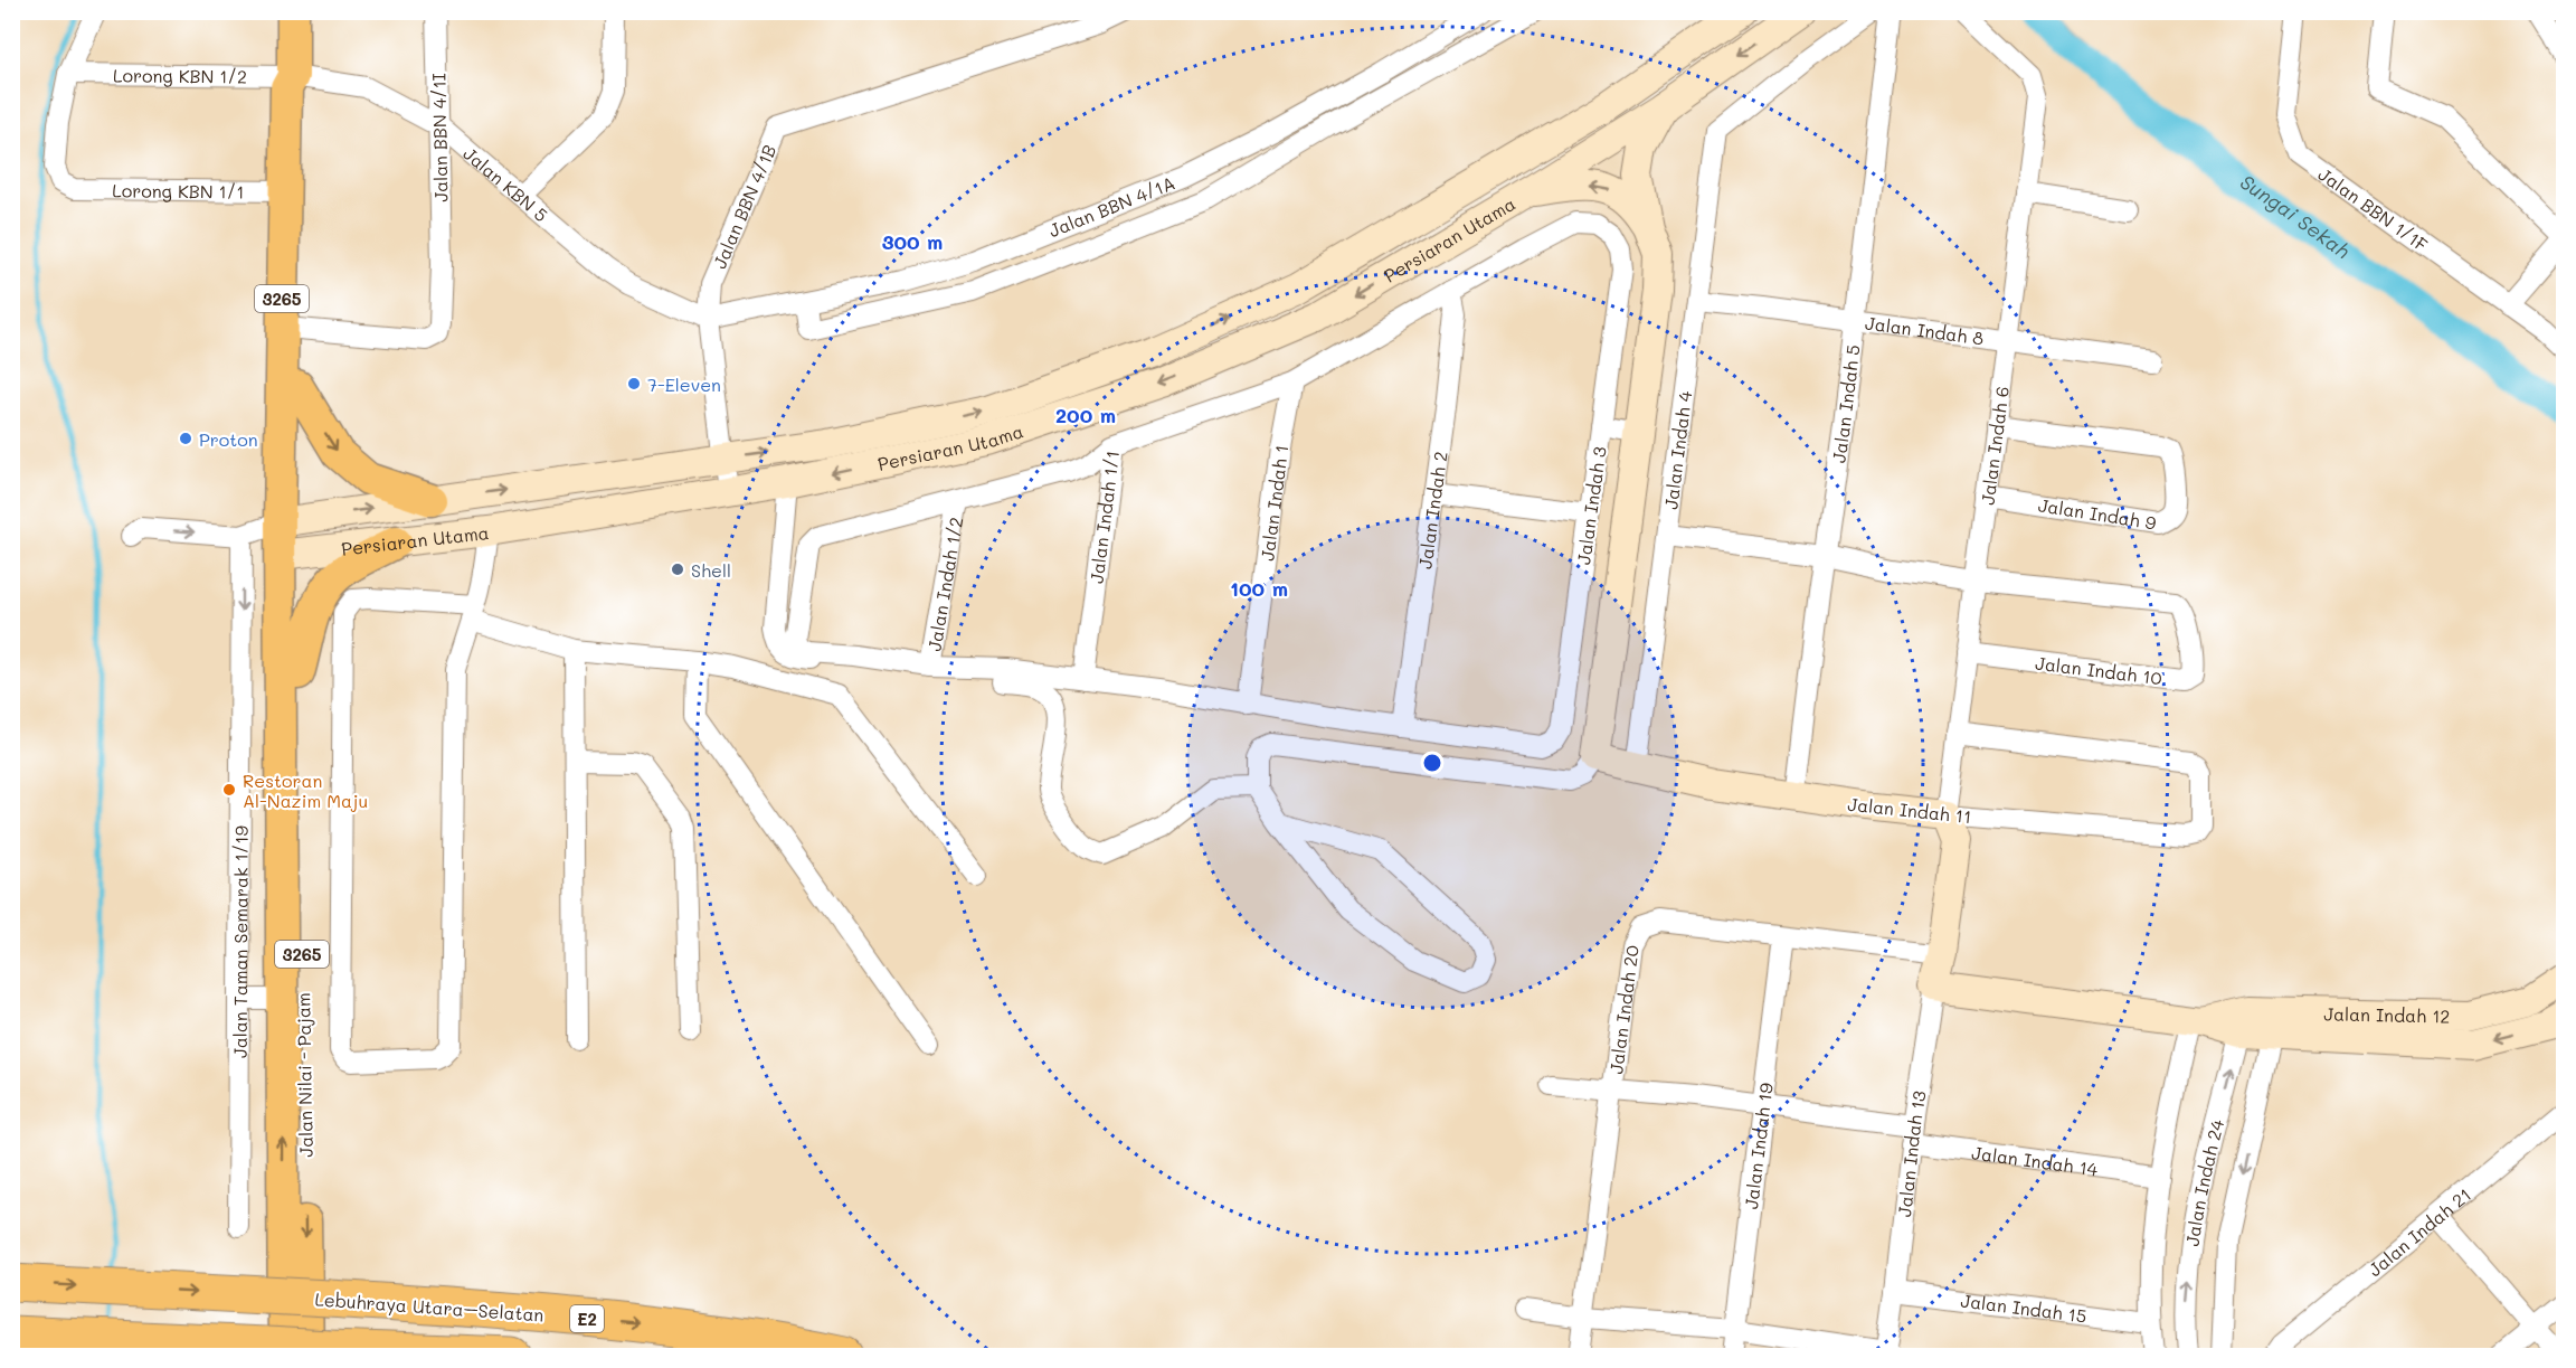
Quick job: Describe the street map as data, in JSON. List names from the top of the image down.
{
  "streets": {
    "highway": ["Lebuhraya Utara–Selatan", "E2"],
    "main road": [
      "Persiaran Utama",
      "3265",
      "Jalan Indah 11",
      "Jalan Indah 12",
      "Jalan Nilai - Pajam",
      "Jalan Indah 13"
    ],
    "street": [
      "Lorong KBN 1/2",
      "Jalan BBN 4/1I",
      "Jalan KBN 5",
      "Lorong KBN 1/1",
      "Jalan BBN 4/1B",
      "Jalan BBN 4/1A",
      "Jalan BBN 1/1F",
      "Jalan Indah 8",
      "Jalan Indah 5",
      "Jalan Indah 6",
      "Jalan Indah 4",
      "Jalan Indah 1",
      "Jalan Indah 3",
      "Jalan Indah 2",
      "Jalan Indah 9",
      "Jalan Indah 1/1",
      "Jalan Indah 1/2",
      "Jalan Indah 10",
      "Jalan Taman Semarak 1/19",
      "Jalan Indah 20",
      "Jalan Indah 19",
      "Jalan Indah 14",
      "Jalan Indah 24",
      "Jalan Indah 21",
      "Jalan Indah 15"
    ]
  },
  "crossings": [
    ["Lorong KBN 1/2", "Jalan KBN 5"],
    ["Lorong KBN 1/2", "Lorong KBN 1/1"],
    ["Lorong KBN 1/2", "3265"],
    ["Jalan BBN 4/1I", "Jalan KBN 5"],
    ["Jalan BBN 4/1I", "3265"],
    ["Jalan KBN 5", "Jalan BBN 4/1B"],
    ["Jalan KBN 5", "Jalan BBN 4/1A"],
    ["Jalan KBN 5", "3265"],
    ["Lorong KBN 1/1", "3265"],
    ["Jalan BBN 4/1B", "Jalan BBN 4/1A"],
    ["Jalan BBN 4/1B", "Persiaran Utama"],
    ["Persiaran Utama", "3265"],
    ["Persiaran Utama", "Jalan Nilai - Pajam"],
    ["3265", "Jalan Nilai - Pajam"],
    ["Jalan Indah 8", "Jalan Indah 5"],
    ["Jalan Indah 8", "Jalan Indah 6"],
    ["Jalan Indah 8", "Jalan Indah 4"],
    ["Jalan Indah 5", "Jalan Indah 11"],
    ["Jalan Indah 6", "Jalan Indah 9"],
    ["Jalan Indah 6", "Jalan Indah 10"],
    ["Jalan Indah 6", "Jalan Indah 11"],
    ["Jalan Indah 6", "Jalan Indah 13"],
    ["Jalan Indah 4", "Jalan Indah 11"],
    ["Jalan Indah 1", "Jalan Indah 1/1"],
    ["Jalan Indah 3", "Jalan Indah 2"],
    ["Jalan Indah 3", "Jalan Indah 1/1"],
    ["Jalan Indah 2", "Jalan Indah 1/1"],
    ["Jalan Indah 11", "Jalan Indah 13"],
    ["Jalan Indah 20", "Jalan Indah 19"],
    ["Jalan Indah 20", "Jalan Indah 13"],
    ["Jalan Indah 20", "Jalan Indah 14"],
    ["Jalan Indah 12", "Jalan Indah 13"],
    ["Jalan Indah 12", "Jalan Indah 24"],
    ["Jalan Indah 19", "Jalan Indah 14"],
    ["Jalan Indah 13", "Jalan Indah 14"],
    ["Jalan Indah 13", "Jalan Indah 15"]
  ],
  "one_way": ["Jalan Taman Semarak 1/19"],
  "water": ["Sungai Sekah"],
  "places": [
    "7-Eleven",
    "Proton",
    "Shell",
    "Restoran Al-Nazim Maju"
  ],
  "rings": ["300 m", "200 m", "100 m"]
}
